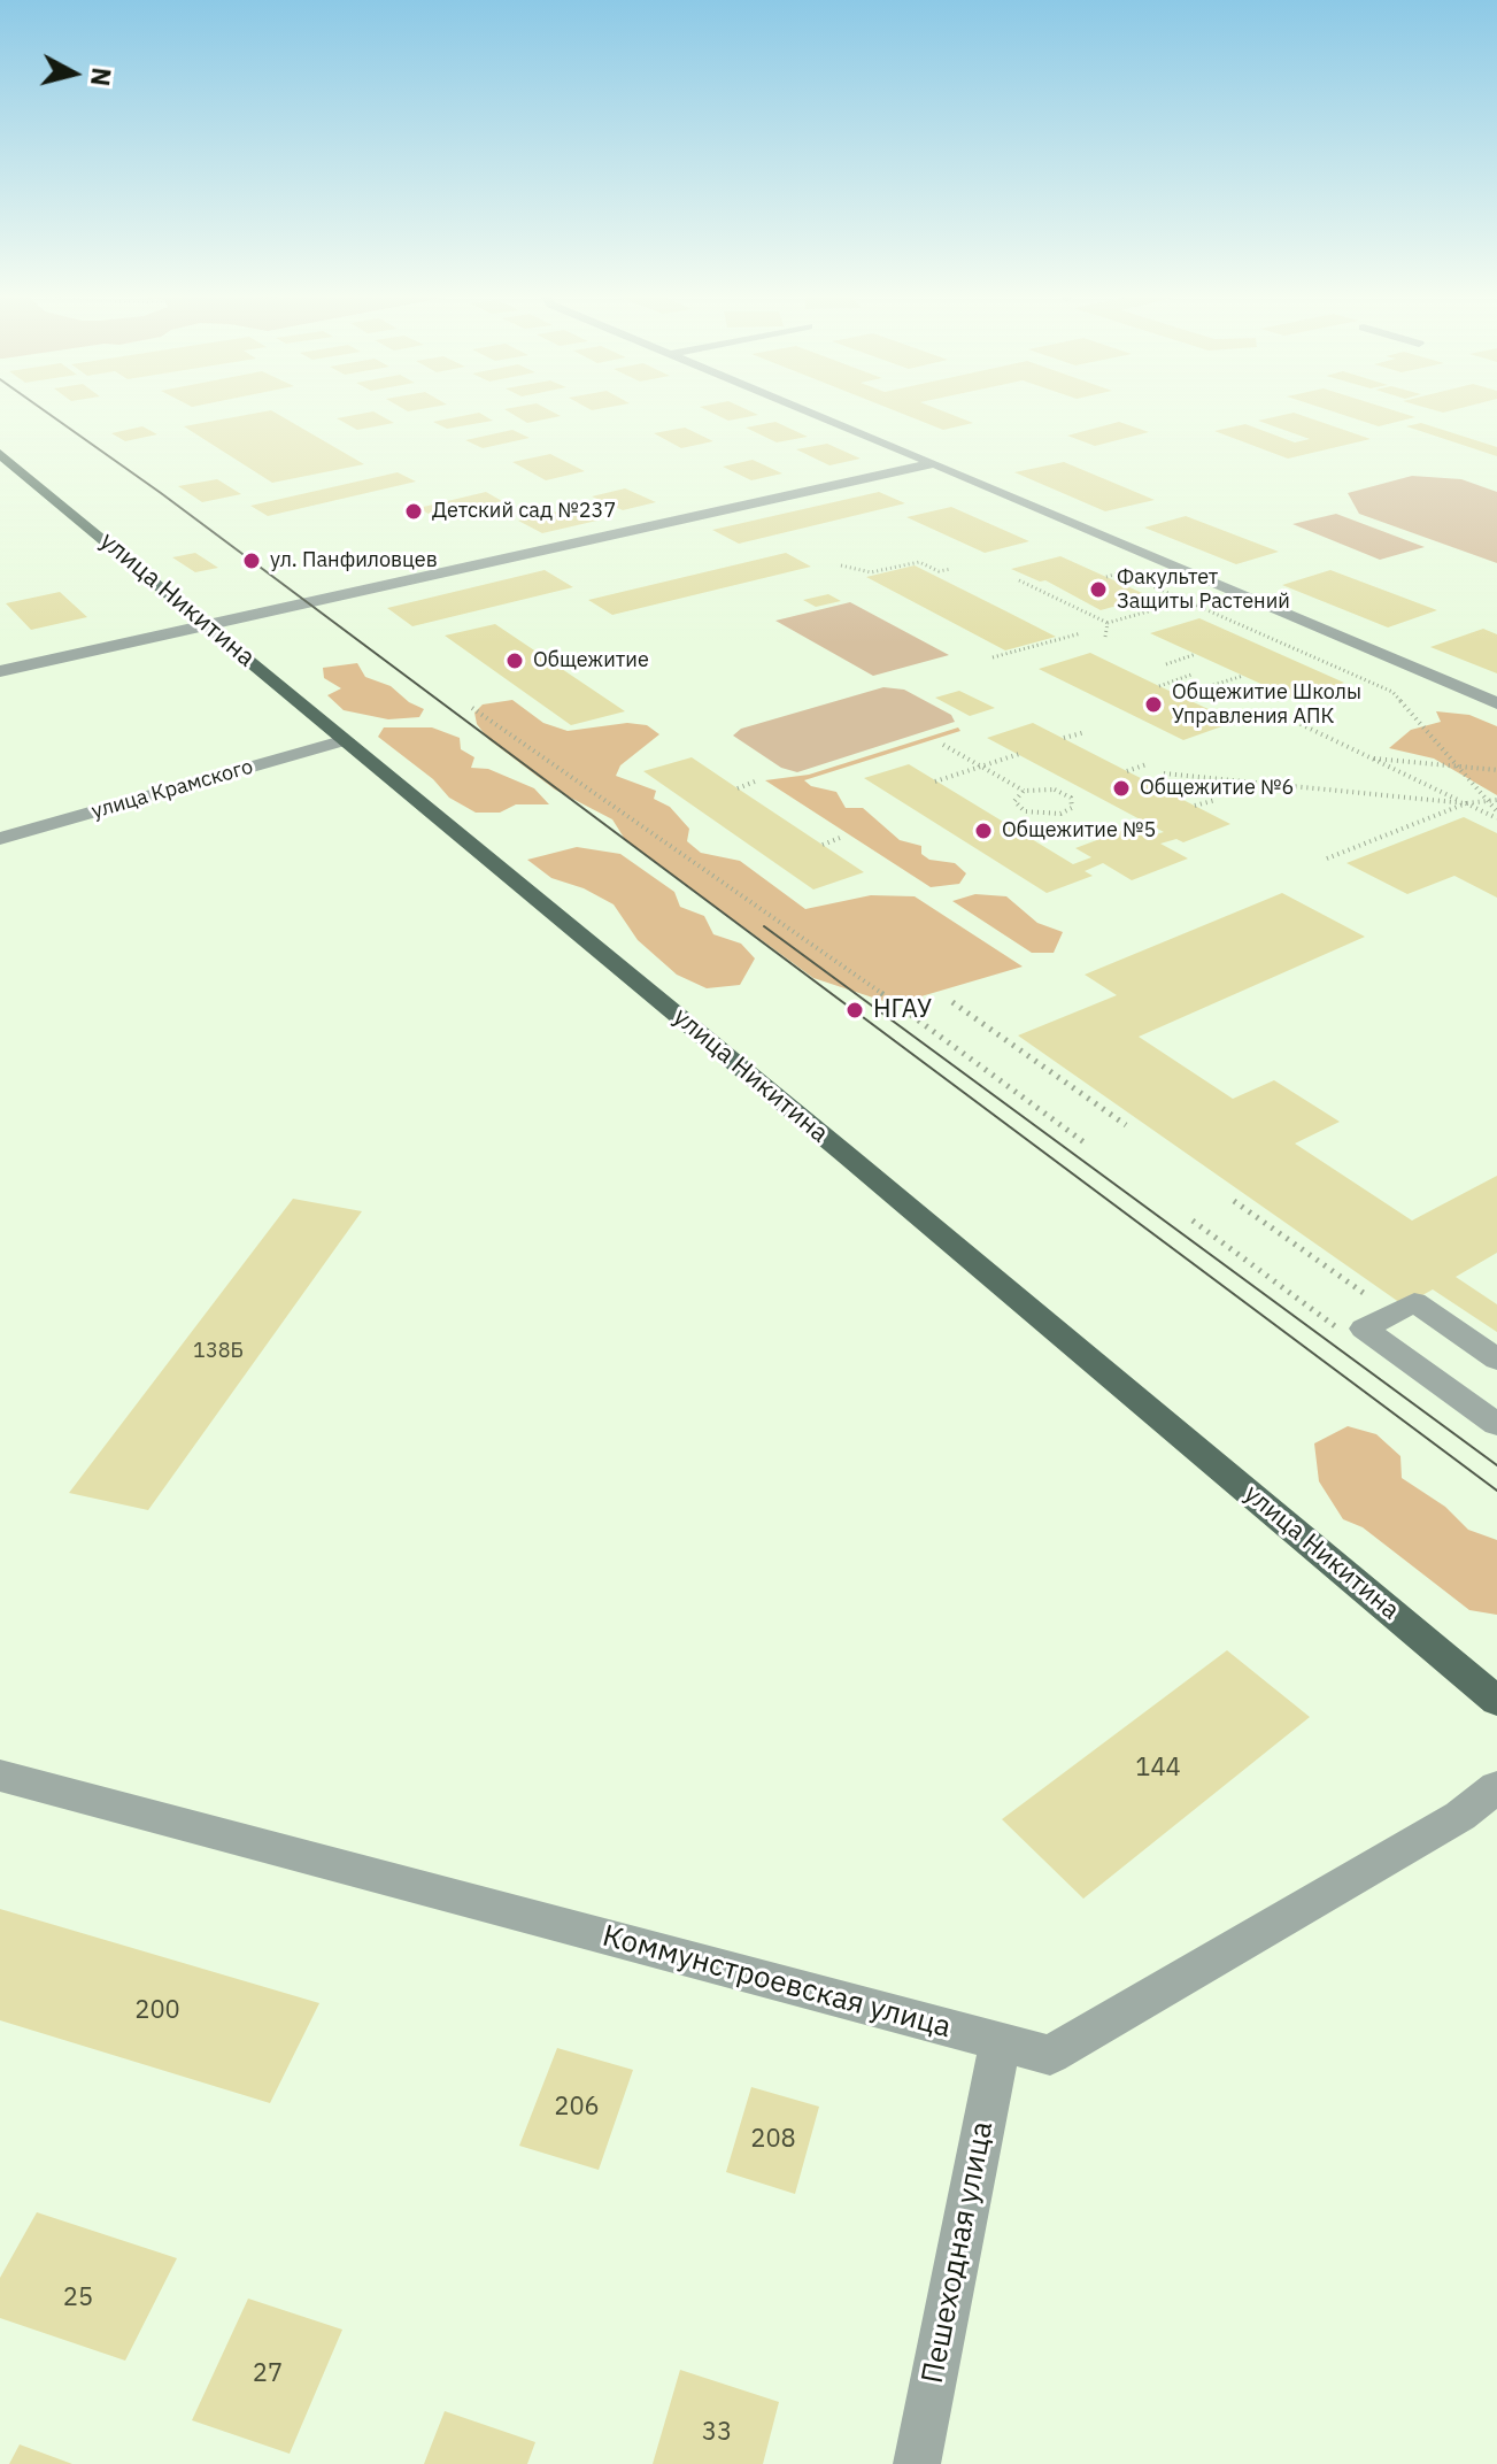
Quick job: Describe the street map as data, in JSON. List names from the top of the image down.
{
  "streets": {
    "main road": ["улица Никитина"],
    "street": ["улица Крамского", "Коммунстроевская улица", "Пешеходная улица"]
  },
  "crossings": [
    ["улица Никитина", "улица Крамского"],
    ["Коммунстроевская улица", "Пешеходная улица"]
  ],
  "places": [
    "Детский сад №237",
    "ул. Панфиловцев",
    "Факультет Защиты Растений",
    "Общежитие",
    "Общежитие Школы Управления АПК",
    "Общежитие №6",
    "Общежитие №5",
    "НГАУ"
  ],
  "house_numbers": [
    "138Б",
    "144",
    "200",
    "206",
    "208",
    "25",
    "27",
    "33"
  ],
  "north": "right"
}
